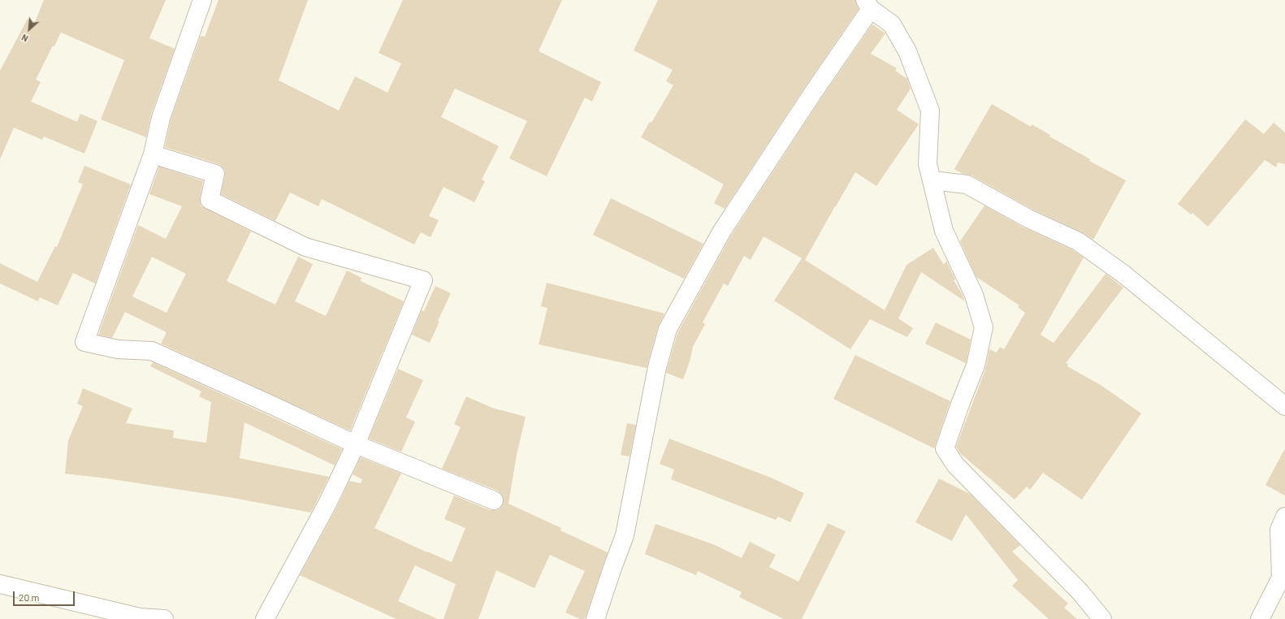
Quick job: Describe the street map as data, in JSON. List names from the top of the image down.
{
  "scale_bar": "20 m",
  "north": "bottom left"
}
